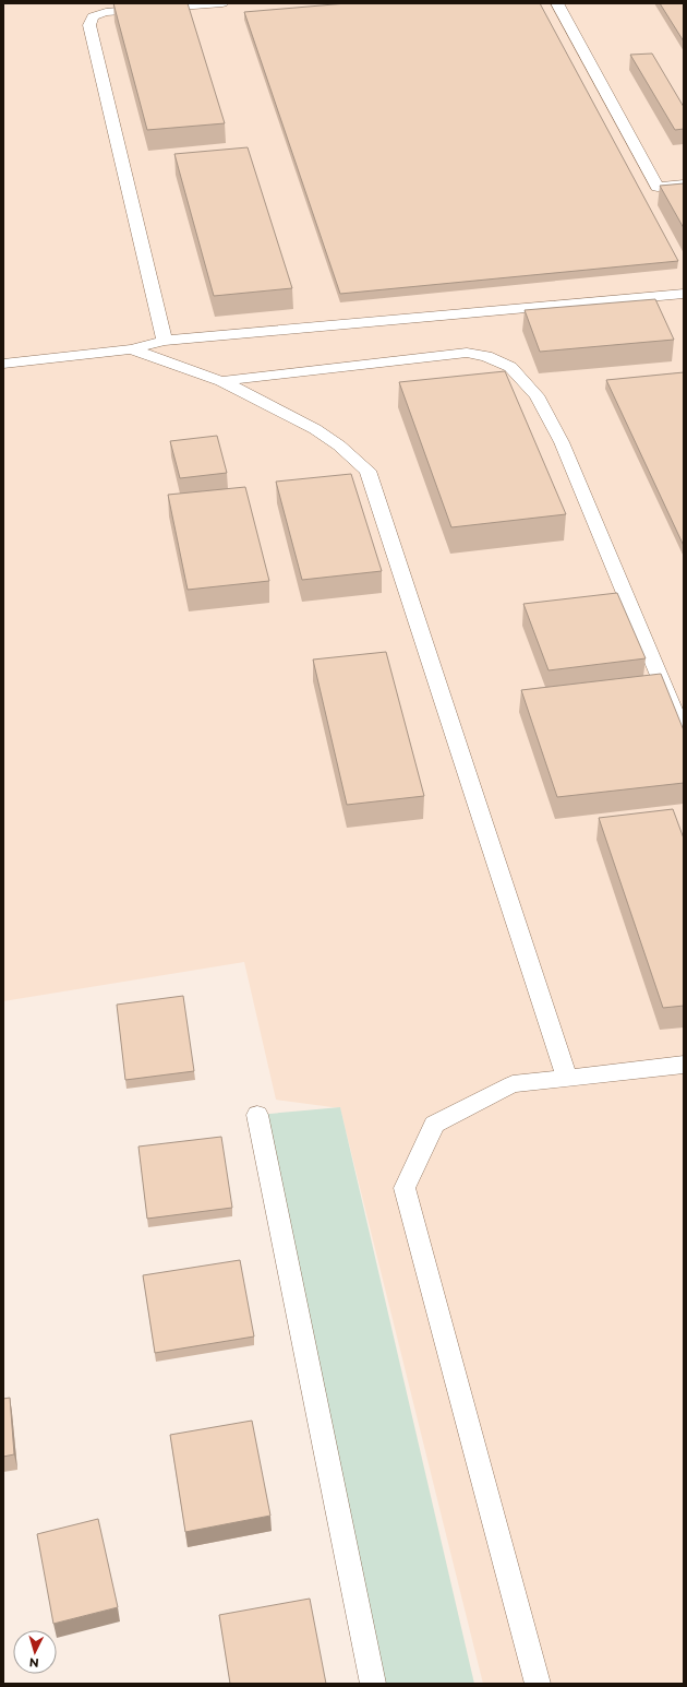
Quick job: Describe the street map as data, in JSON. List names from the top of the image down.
{
  "north": "bottom"
}
